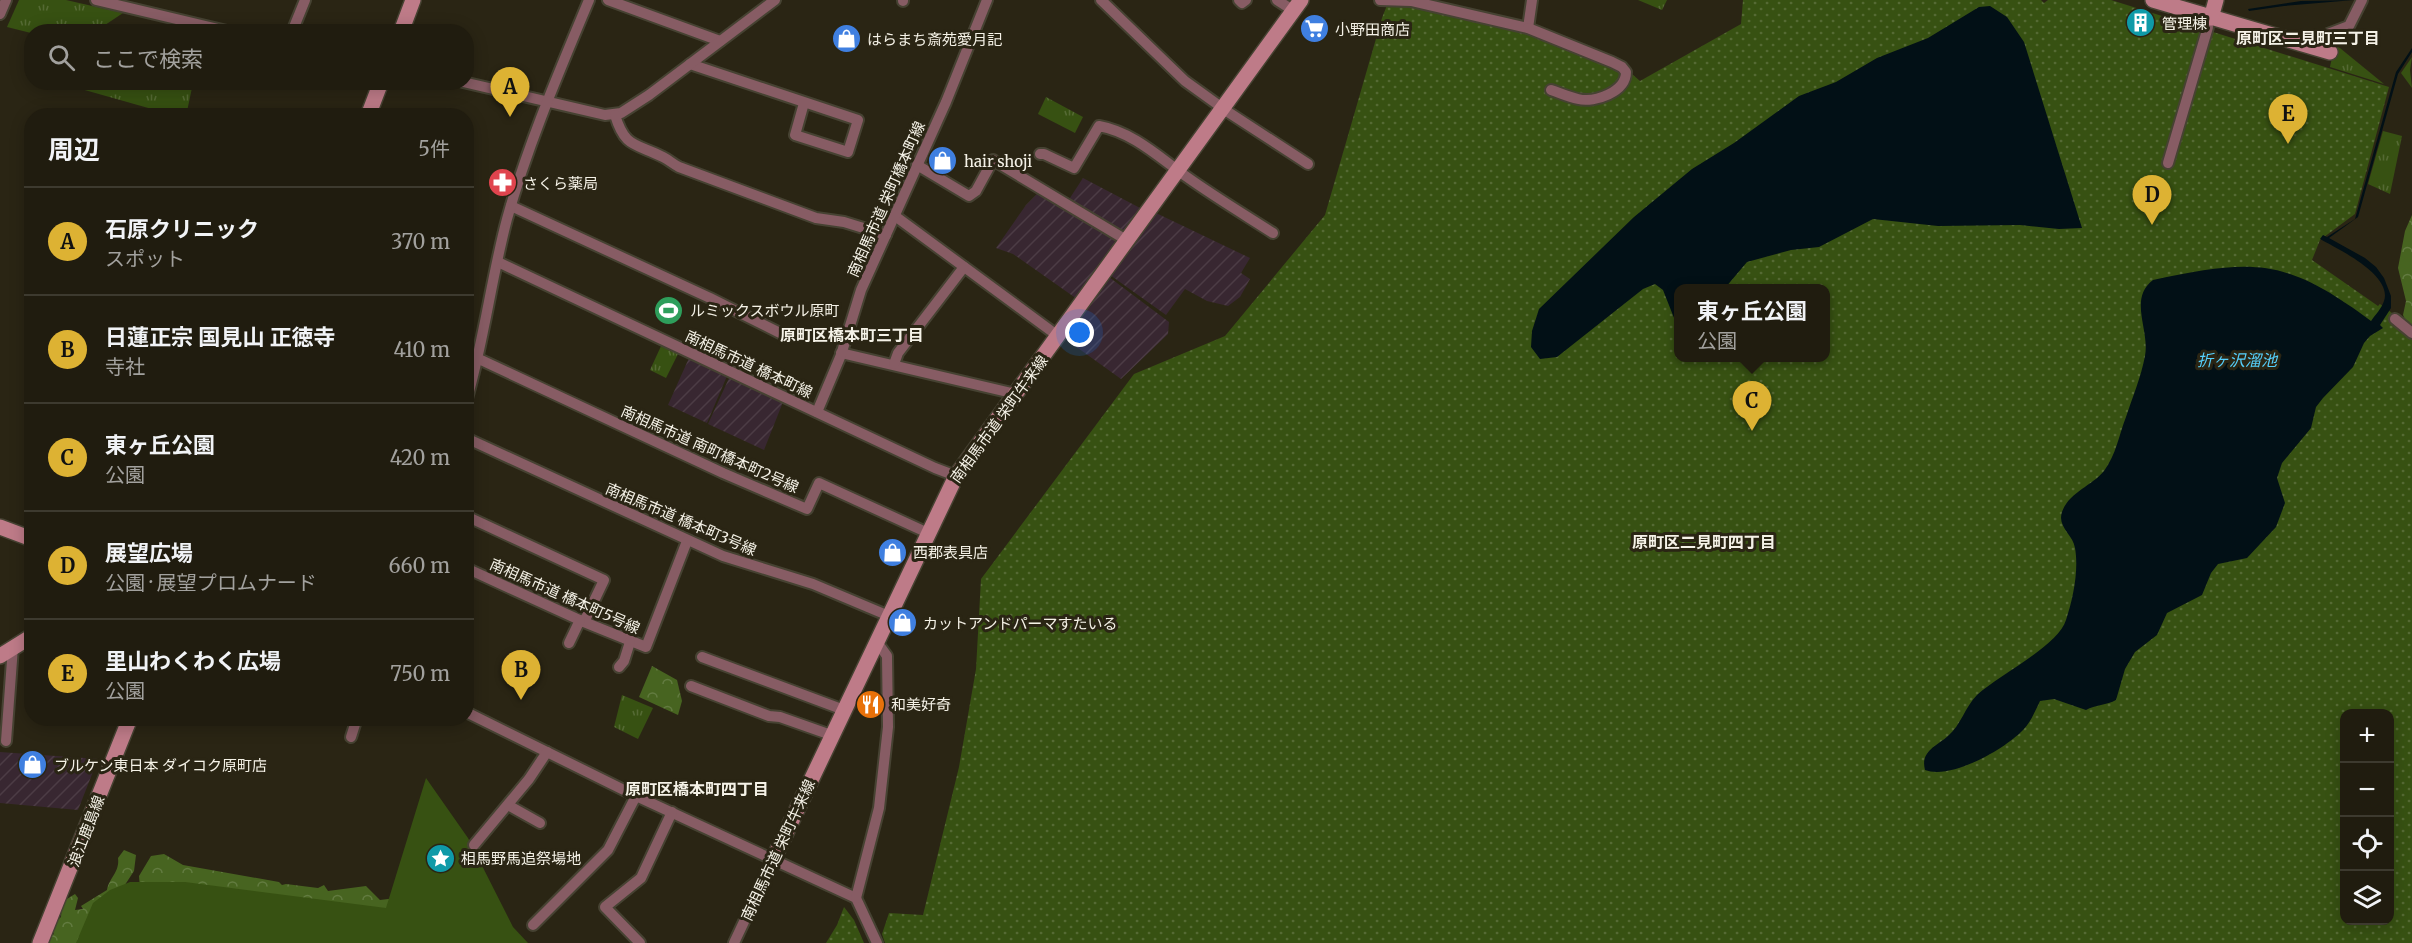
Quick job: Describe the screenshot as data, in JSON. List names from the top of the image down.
{
  "streets": {
    "street": [
      "南相馬市道 栄町橋本町線",
      "南相馬市道 橋本町線",
      "南相馬市道 栄町牛来線",
      "南相馬市道 南町橋本町2号線",
      "南相馬市道 橋本町3号線",
      "南相馬市道 橋本町5号線",
      "浪江鹿島線"
    ]
  },
  "crossings": [
    ["南相馬市道 栄町橋本町線", "南相馬市道 橋本町線"],
    ["南相馬市道 橋本町線", "南相馬市道 栄町牛来線"],
    ["南相馬市道 栄町牛来線", "南相馬市道 南町橋本町2号線"],
    ["南相馬市道 栄町牛来線", "南相馬市道 橋本町3号線"],
    ["南相馬市道 橋本町3号線", "南相馬市道 橋本町5号線"]
  ],
  "districts": [
    "原町区二見町三丁目",
    "原町区橋本町三丁目",
    "原町区二見町四丁目",
    "原町区橋本町四丁目"
  ],
  "water": ["折ヶ沢溜池"],
  "places": {
    "building": ["管理棟"],
    "supermarket": ["小野田商店"],
    "shop": [
      "はらまち斎苑愛月記",
      "hair shoji",
      "西郡表具店",
      "カットアンドパーマすたいる",
      "ブルケン東日本 ダイコク原町店"
    ],
    "pharmacy": ["さくら薬局"],
    "sports": ["ルミックスボウル原町"],
    "restaurant": ["和美好奇"],
    "place": ["相馬野馬追祭場地"]
  },
  "page": {
    "search": "ここで検索",
    "pins": [
      "A",
      "E",
      "D",
      "C",
      "B"
    ],
    "heading": ["周辺", "5件"],
    "list": [
      {
        "mark": "A",
        "name": "石原クリニック",
        "note": "スポット",
        "value": "370 m"
      },
      {
        "mark": "B",
        "name": "日蓮正宗 国見山 正徳寺",
        "note": "寺社",
        "value": "410 m"
      },
      {
        "mark": "C",
        "name": "東ヶ丘公園",
        "note": "公園",
        "value": "420 m"
      },
      {
        "mark": "D",
        "name": "展望広場",
        "note": "公園 · 展望プロムナード",
        "value": "660 m"
      },
      {
        "mark": "E",
        "name": "里山わくわく広場",
        "note": "公園",
        "value": "750 m"
      }
    ],
    "popup": ["東ヶ丘公園", "公園"],
    "map_buttons": ["+", "−"]
  }
}
